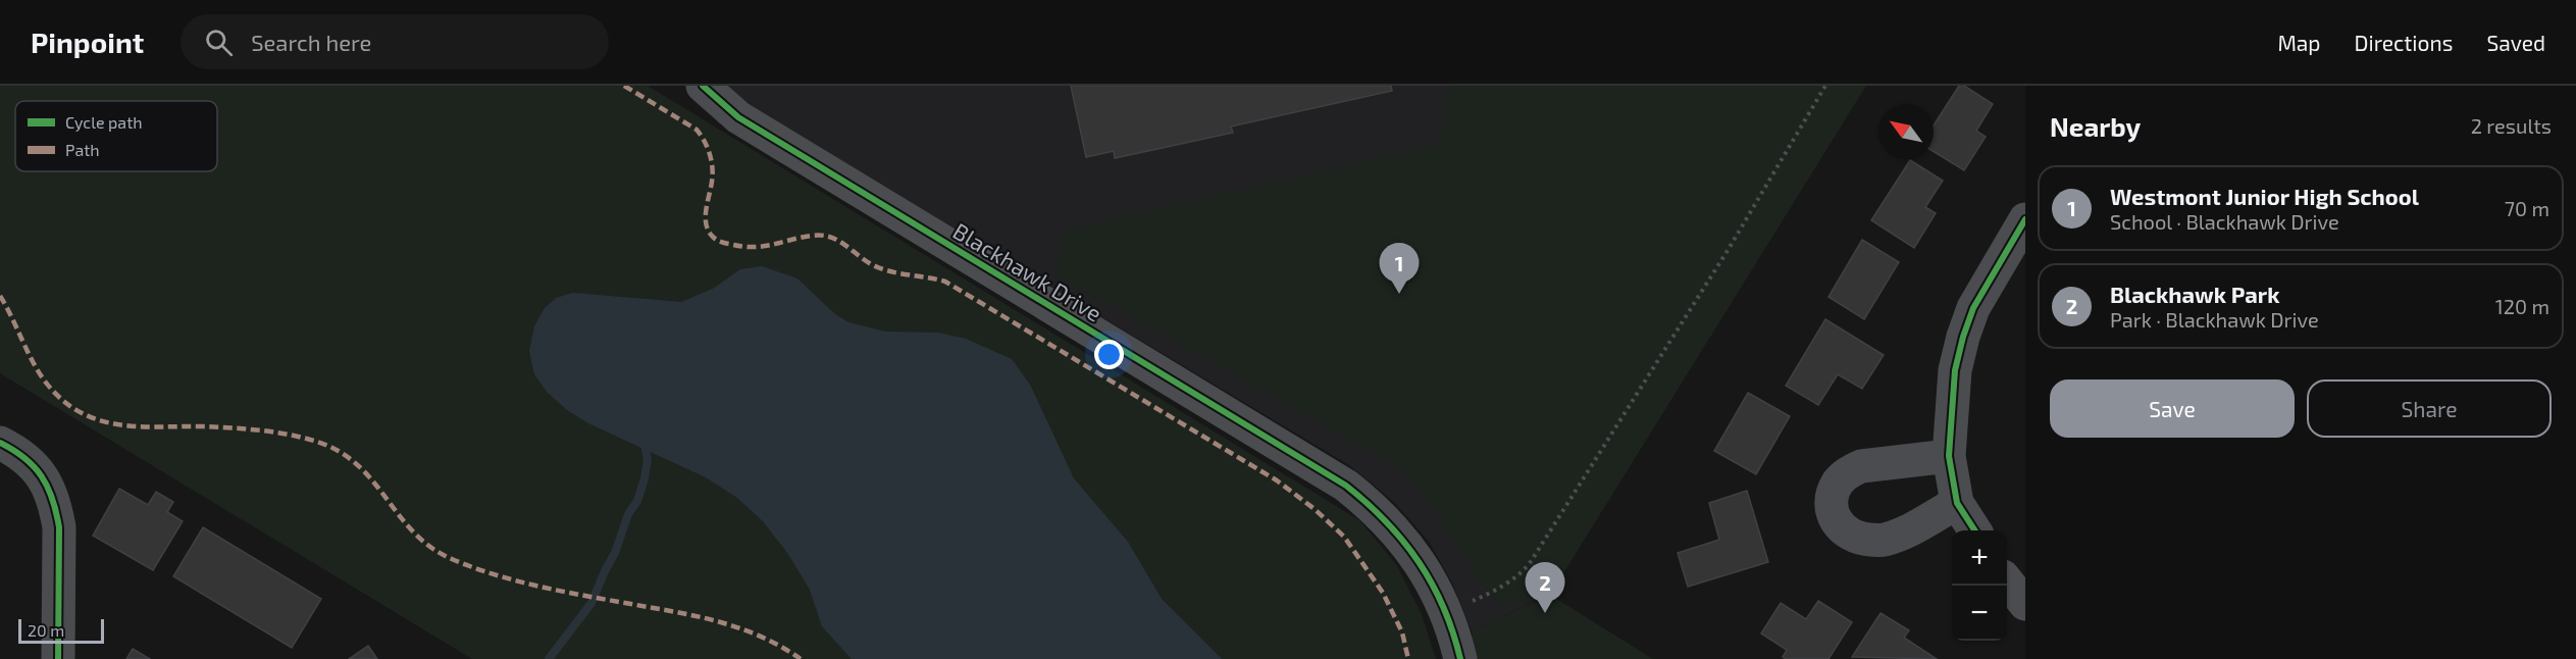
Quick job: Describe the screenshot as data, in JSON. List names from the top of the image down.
{
  "streets": {
    "street": ["Blackhawk Drive"]
  },
  "legend": ["Cycle path", "Path"],
  "scale_bar": "20 m",
  "north": "top left",
  "page": {
    "header": "Pinpoint",
    "search": "Search here",
    "nav": ["Map", "Directions", "Saved"],
    "heading": ["Nearby", "2 results"],
    "list": [
      {
        "mark": "1",
        "name": "Westmont Junior High School",
        "note": "School · Blackhawk Drive",
        "value": "70 m"
      },
      {
        "mark": "2",
        "name": "Blackhawk Park",
        "note": "Park · Blackhawk Drive",
        "value": "120 m"
      }
    ],
    "pins": ["1", "2"],
    "buttons": ["Save", "Share"],
    "map_buttons": ["+", "−"],
    "scale": "20 m"
  }
}
